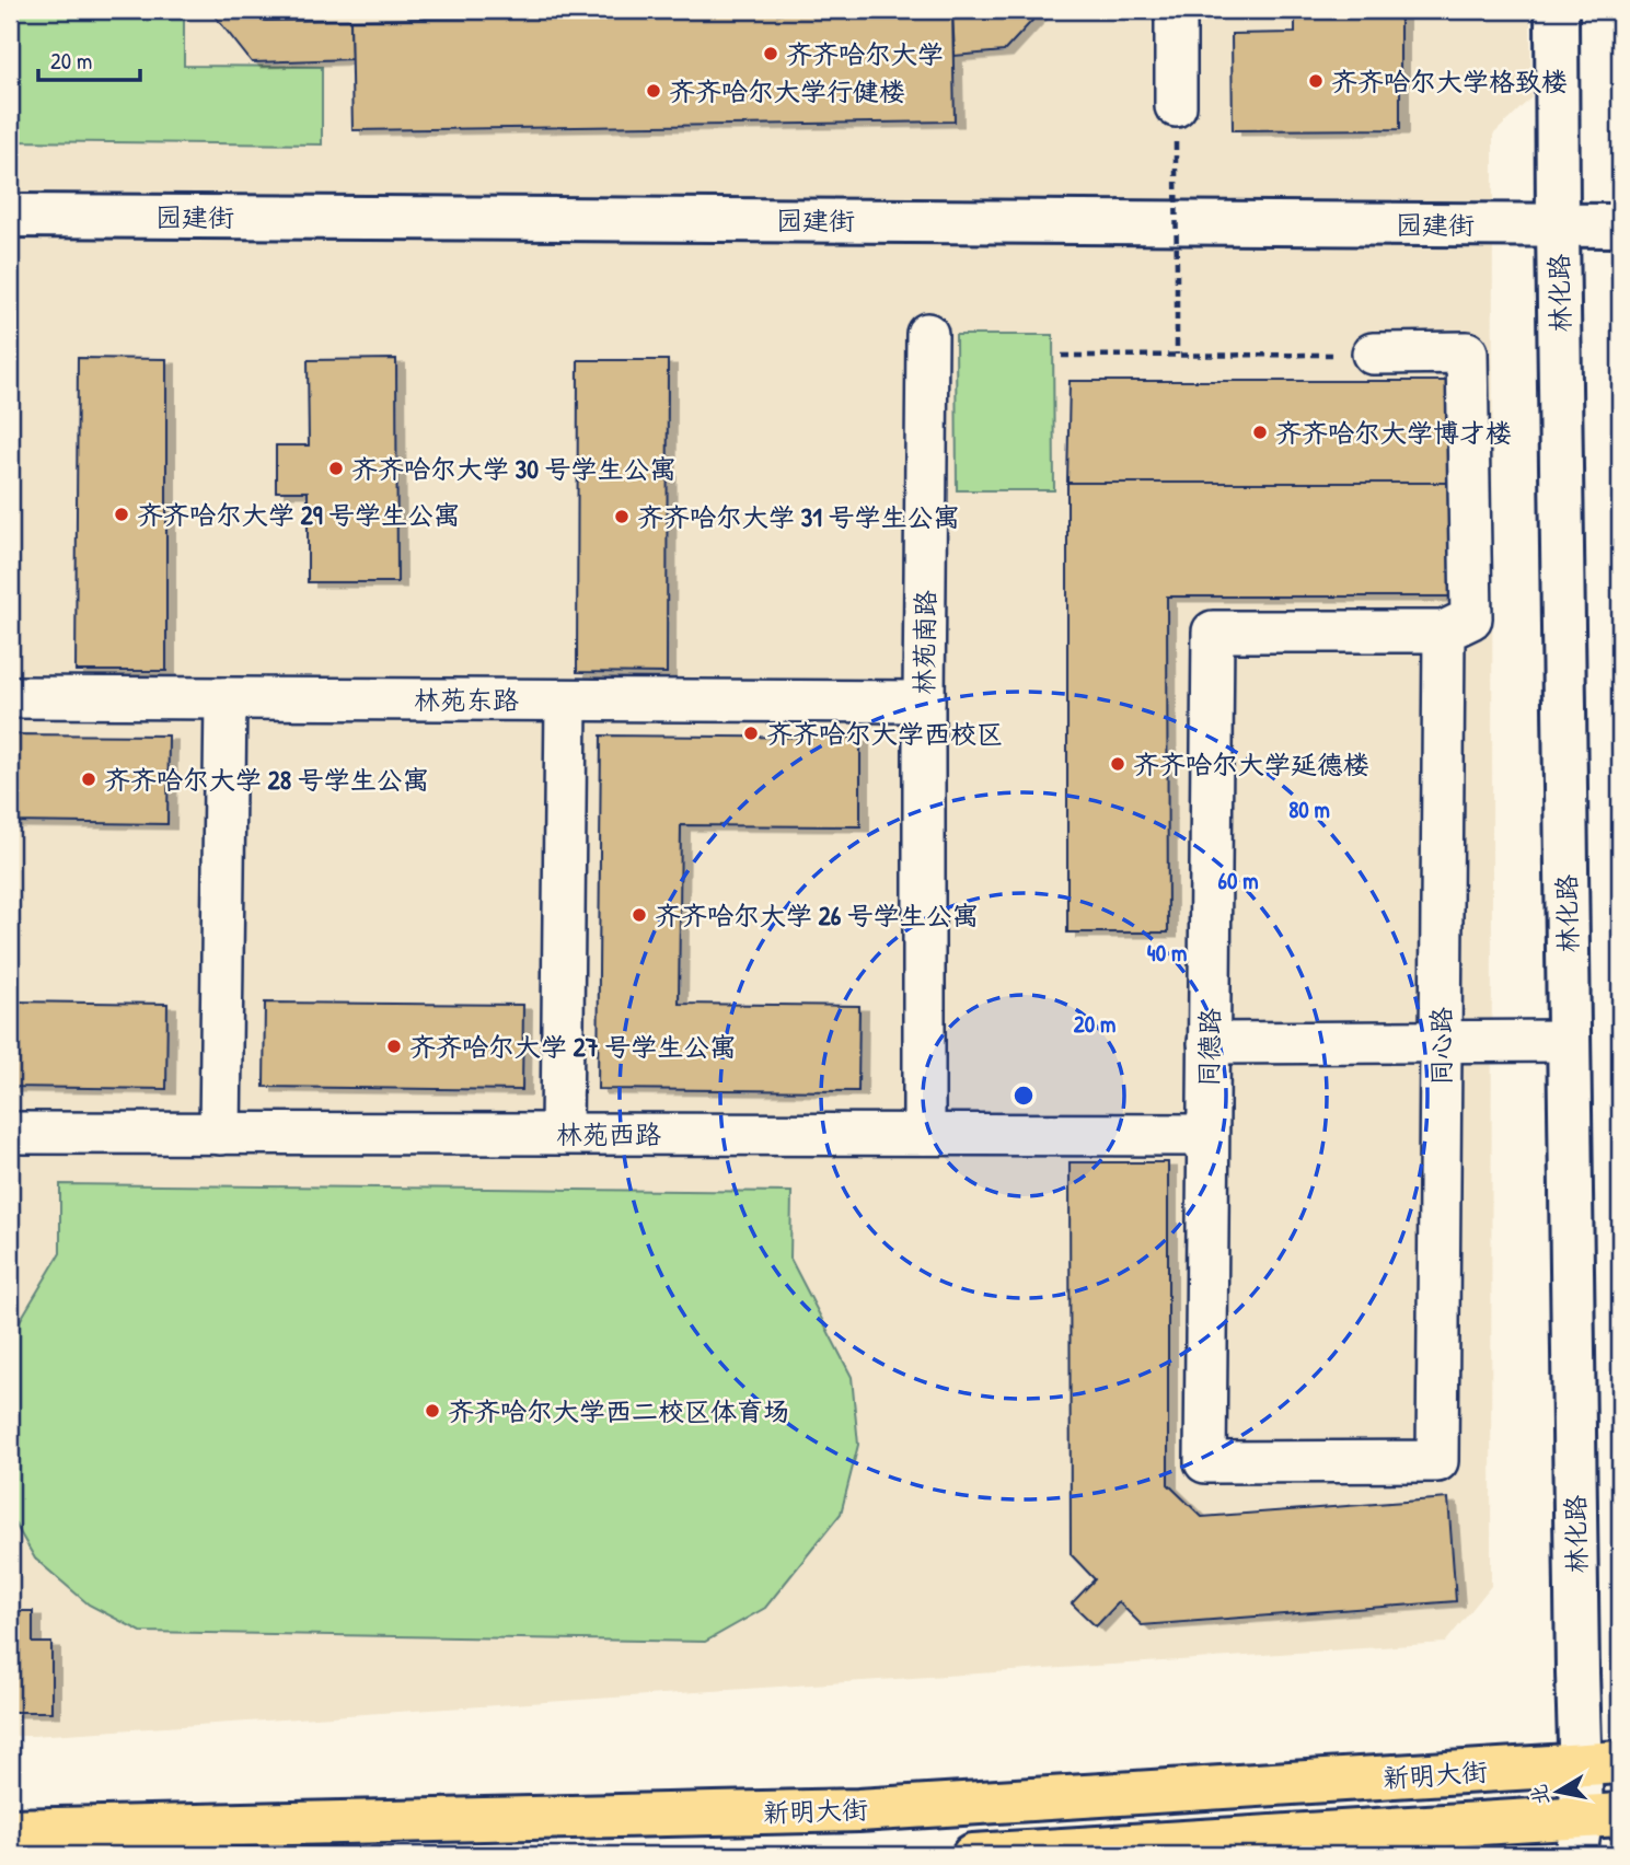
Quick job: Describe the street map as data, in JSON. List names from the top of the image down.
{
  "streets": {
    "highway": ["新明大街"],
    "street": [
      "园建街",
      "林化路",
      "林苑南路",
      "林苑东路",
      "同心路",
      "同德路",
      "林苑西路"
    ]
  },
  "crossings": [
    ["园建街", "林化路"],
    ["林化路", "新明大街"],
    ["林苑南路", "林苑东路"],
    ["林苑南路", "林苑西路"],
    ["同心路", "同德路"],
    ["同德路", "林苑西路"]
  ],
  "places": [
    "齐齐哈尔大学",
    "齐齐哈尔大学格致楼",
    "齐齐哈尔大学行健楼",
    "齐齐哈尔大学博才楼",
    "齐齐哈尔大学 30 号学生公寓",
    "齐齐哈尔大学 29 号学生公寓",
    "齐齐哈尔大学 31 号学生公寓",
    "齐齐哈尔大学西校区",
    "齐齐哈尔大学延德楼",
    "齐齐哈尔大学 28 号学生公寓",
    "齐齐哈尔大学 26 号学生公寓",
    "齐齐哈尔大学 27 号学生公寓",
    "齐齐哈尔大学西二校区体育场"
  ],
  "scale_bar": "20 m",
  "north": "left",
  "rings": [
    "80 m",
    "60 m",
    "40 m",
    "20 m"
  ]
}
